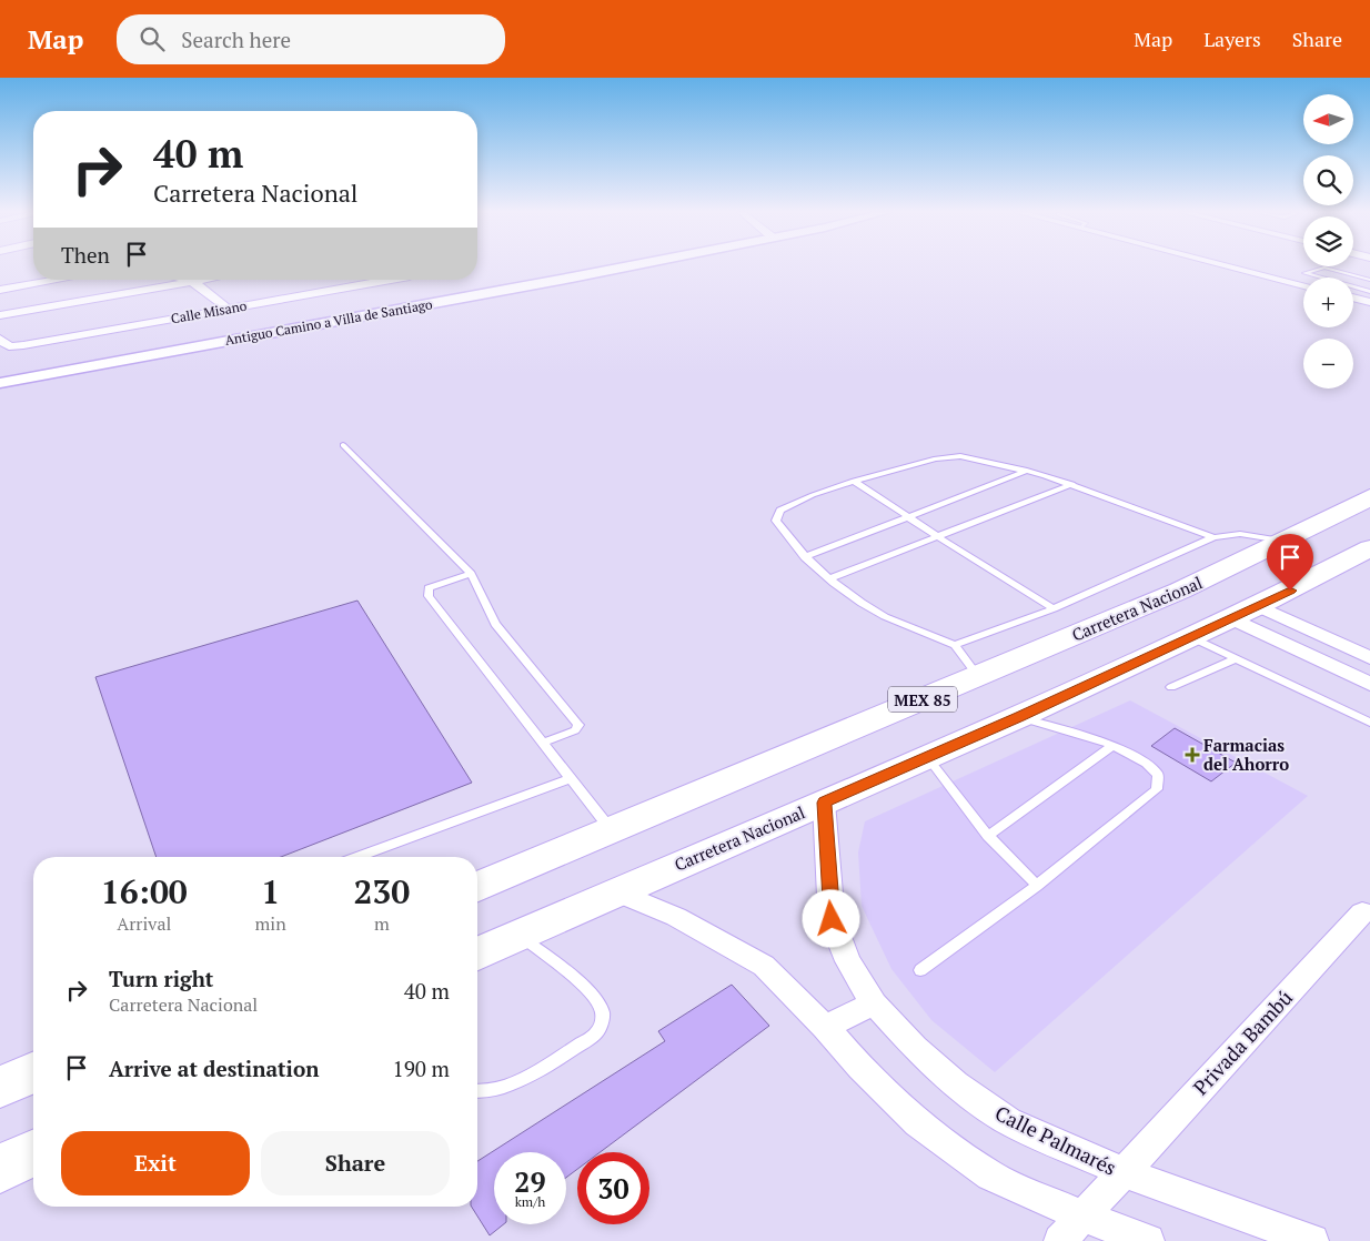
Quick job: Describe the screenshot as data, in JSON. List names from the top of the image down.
{
  "streets": {
    "highway": ["Carretera Nacional", "MEX 85"],
    "street": [
      "Calle Misano",
      "Antiguo Camino a Villa de Santiago",
      "Privada Bambú",
      "Calle Palmarés"
    ]
  },
  "crossings": [
    ["Carretera Nacional", "Calle Palmarés"],
    ["Privada Bambú", "Calle Palmarés"]
  ],
  "places": {
    "health": ["Farmacias del Ahorro"]
  },
  "north": "left",
  "page": {
    "header": "Map",
    "search": "Search here",
    "nav": ["Map", "Layers", "Share"],
    "map_buttons": ["+", "−"],
    "turn": ["40 m", "Carretera Nacional"],
    "then": "Then",
    "eta": [
      "16:00",
      "Arrival",
      "1",
      "min",
      "230",
      "m"
    ],
    "list": [
      {
        "name": "Turn right",
        "note": "Carretera Nacional",
        "value": "40 m"
      },
      {
        "name": "Arrive at destination",
        "value": "190 m"
      }
    ],
    "buttons": ["Exit", "Share"],
    "speed": "29 km/h",
    "limit": "30"
  }
}
